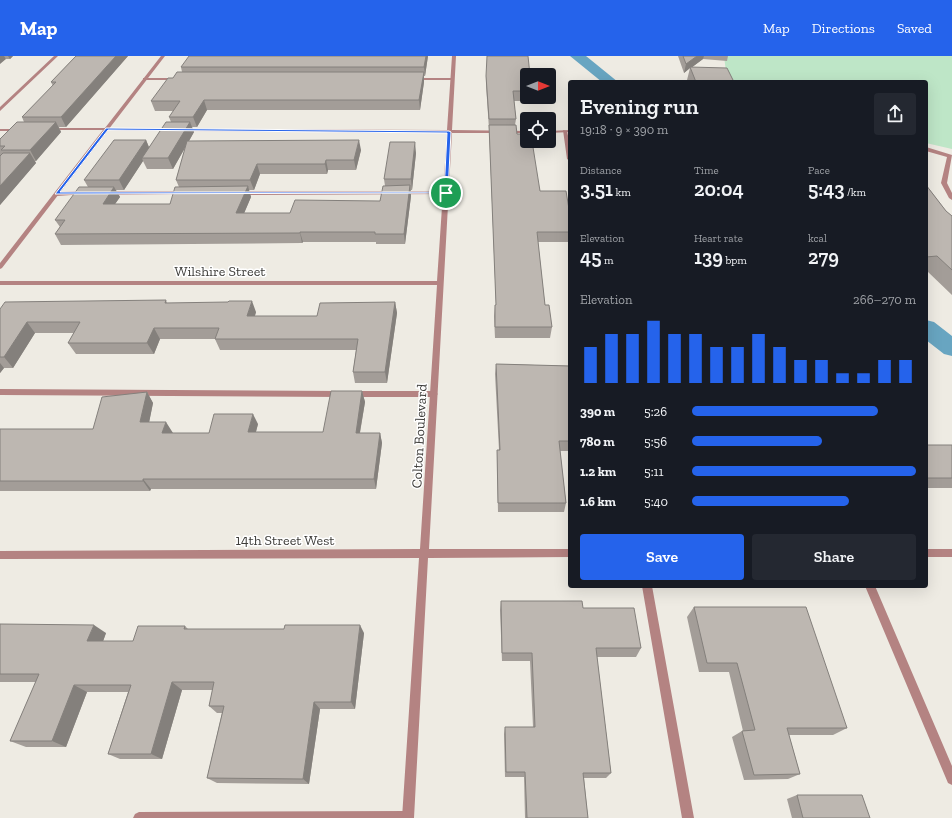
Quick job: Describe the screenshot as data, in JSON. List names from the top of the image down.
{
  "streets": {
    "street": ["Wilshire Street", "Colton Boulevard", "14th Street West"]
  },
  "crossings": [
    ["Wilshire Street", "Colton Boulevard"],
    ["Colton Boulevard", "14th Street West"]
  ],
  "north": "right",
  "page": {
    "header": "Map",
    "nav": ["Map", "Directions", "Saved"],
    "heading": ["Evening run", "19:18 · 9 × 390 m"],
    "stats": [
      ["Distance", "3.51 km"],
      ["Time", "20:04"],
      ["Pace", "5:43 /km"],
      ["Elevation", "45 m"],
      ["Heart rate", "139 bpm"],
      ["kcal", "279"]
    ],
    "chart": ["Elevation", "266–270 m"],
    "list": [
      {
        "name": "390 m",
        "note": "5:26"
      },
      {
        "name": "780 m",
        "note": "5:56"
      },
      {
        "name": "1.2 km",
        "note": "5:11"
      },
      {
        "name": "1.6 km",
        "note": "5:40"
      }
    ],
    "buttons": ["Save", "Share"]
  }
}
